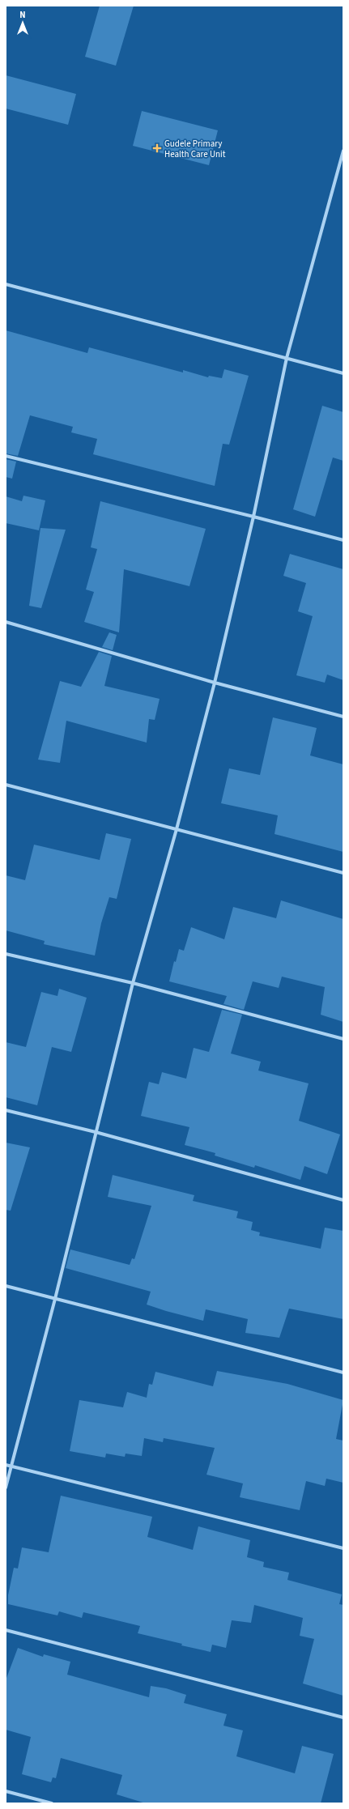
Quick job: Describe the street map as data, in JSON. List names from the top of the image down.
{
  "places": {
    "health": ["Gudele Primary Health Care Unit"]
  },
  "north": "top"
}
